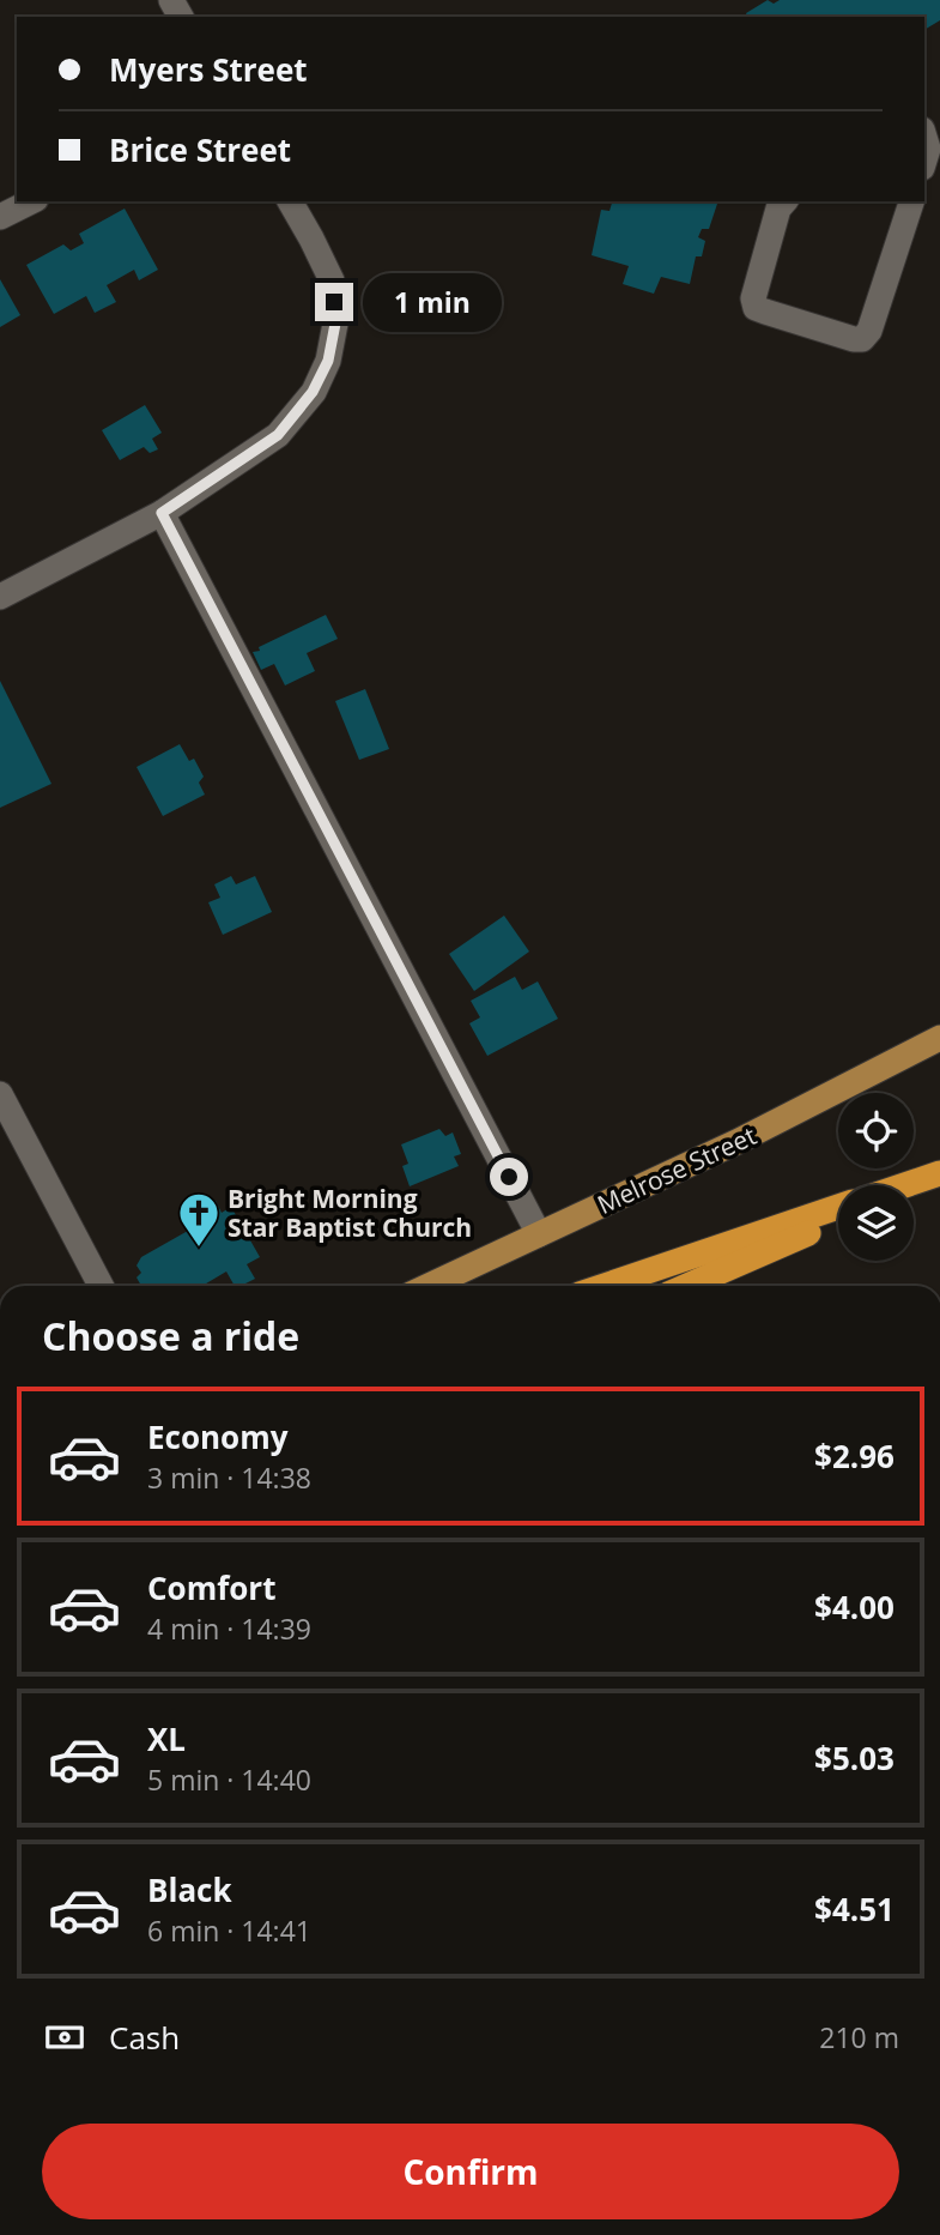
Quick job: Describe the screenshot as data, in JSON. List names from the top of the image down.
{
  "streets": {
    "main road": ["Melrose Street"]
  },
  "places": {
    "church": ["Bright Morning Star Baptist Church"]
  },
  "page": {
    "banner": ["Myers Street", "Brice Street"],
    "bubble": "1 min",
    "heading": "Choose a ride",
    "list": [
      {
        "name": "Economy",
        "note": "3 min · 14:38",
        "value": "$2.96"
      },
      {
        "name": "Comfort",
        "note": "4 min · 14:39",
        "value": "$4.00"
      },
      {
        "name": "XL",
        "note": "5 min · 14:40",
        "value": "$5.03"
      },
      {
        "name": "Black",
        "note": "6 min · 14:41",
        "value": "$4.51"
      }
    ],
    "pay": ["Cash", "210 m"],
    "buttons": "Confirm"
  }
}
